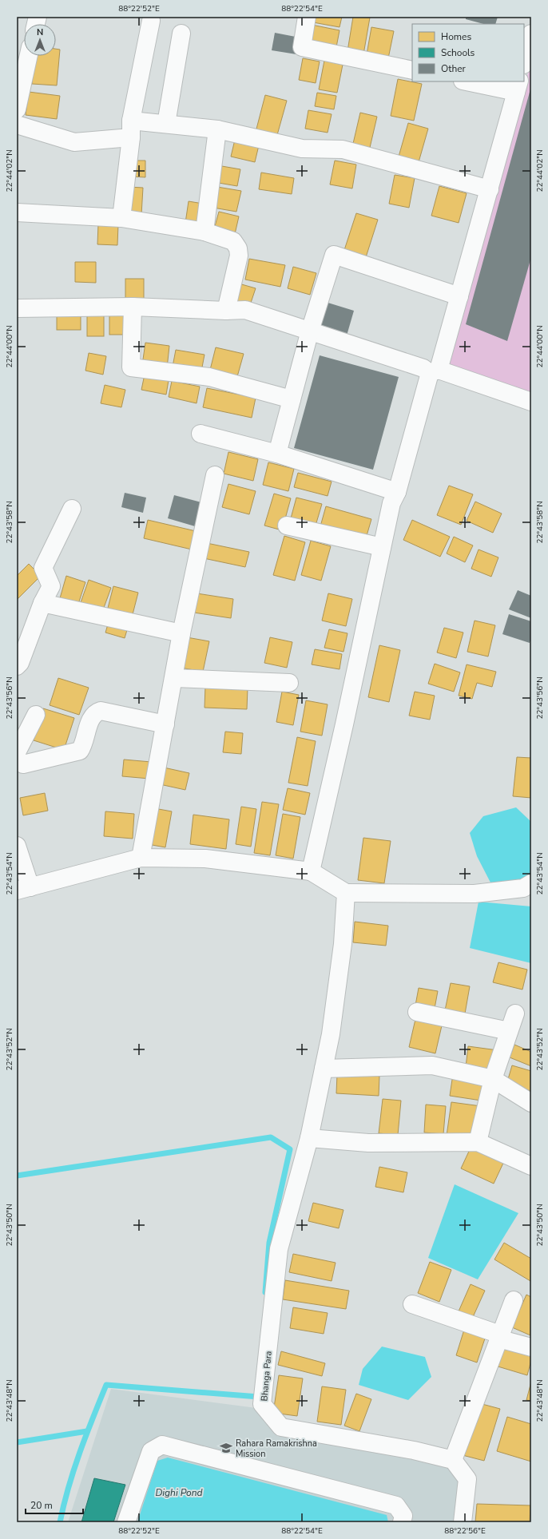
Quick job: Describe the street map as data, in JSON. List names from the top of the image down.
{
  "streets": {
    "street": ["Bhanga Para"]
  },
  "water": ["Dighi Pond"],
  "places": {
    "school or university": ["Rahara Ramakrishna Mission"]
  },
  "legend": ["Homes", "Schools", "Other"],
  "scale_bar": "20 m",
  "north": "top",
  "coordinates": [
    "88°22'52\"E",
    "88°22'54\"E",
    "22°44'02\"N",
    "22°44'00\"N",
    "22°43'58\"N",
    "22°43'56\"N",
    "22°43'54\"N",
    "22°43'52\"N",
    "22°43'50\"N",
    "22°43'48\"N",
    "88°22'56\"E"
  ]
}
